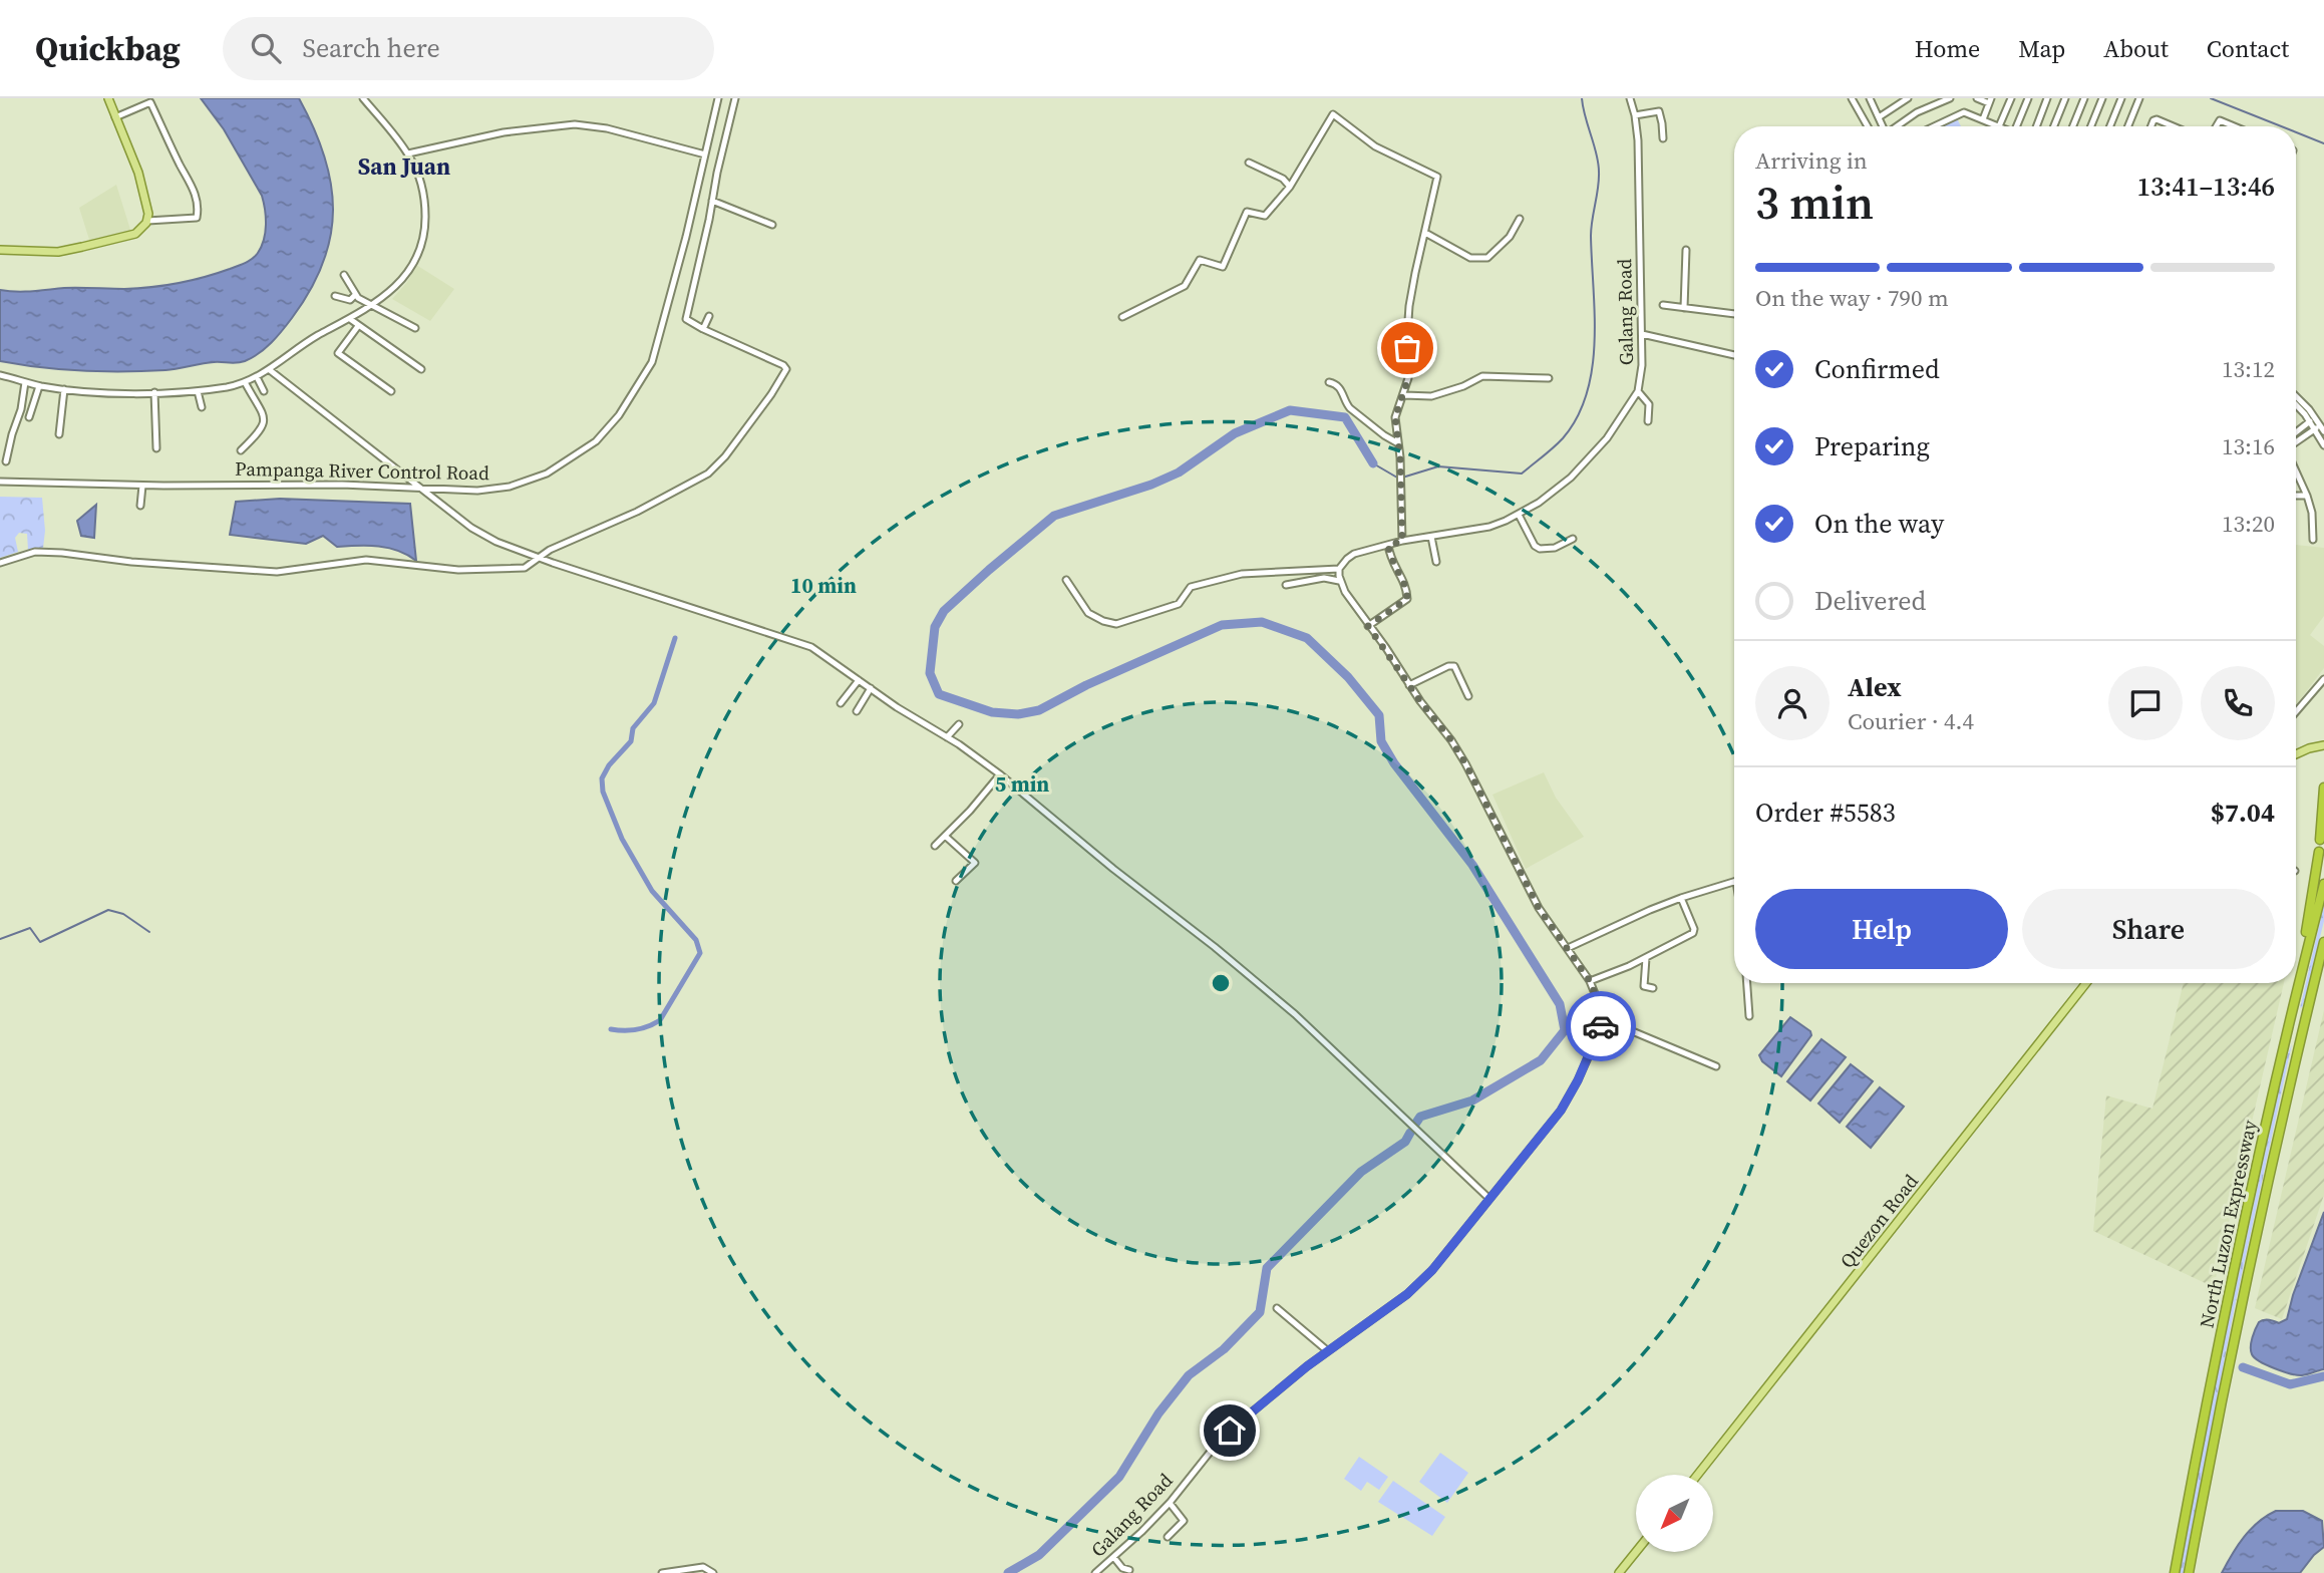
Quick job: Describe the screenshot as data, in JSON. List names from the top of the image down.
{
  "streets": {
    "highway": ["North Luzon Expressway"],
    "main road": ["Quezon Road"],
    "street": ["Galang Road", "Pampanga River Control Road"]
  },
  "districts": ["San Juan"],
  "north": "bottom left",
  "page": {
    "header": "Quickbag",
    "search": "Search here",
    "nav": [
      "Home",
      "Map",
      "About",
      "Contact"
    ],
    "heading": ["3 min", "Arriving in", "13:41–13:46"],
    "panel": [
      "Alex",
      "Courier · 4.4",
      "Order #5583",
      "$7.04"
    ],
    "bar": "On the way · 790 m",
    "list": [
      ["Confirmed", "13:12"],
      ["Preparing", "13:16"],
      ["On the way", "13:20"],
      "Delivered"
    ],
    "buttons": ["Help", "Share"]
  },
  "rings": ["10 min", "5 min"]
}
